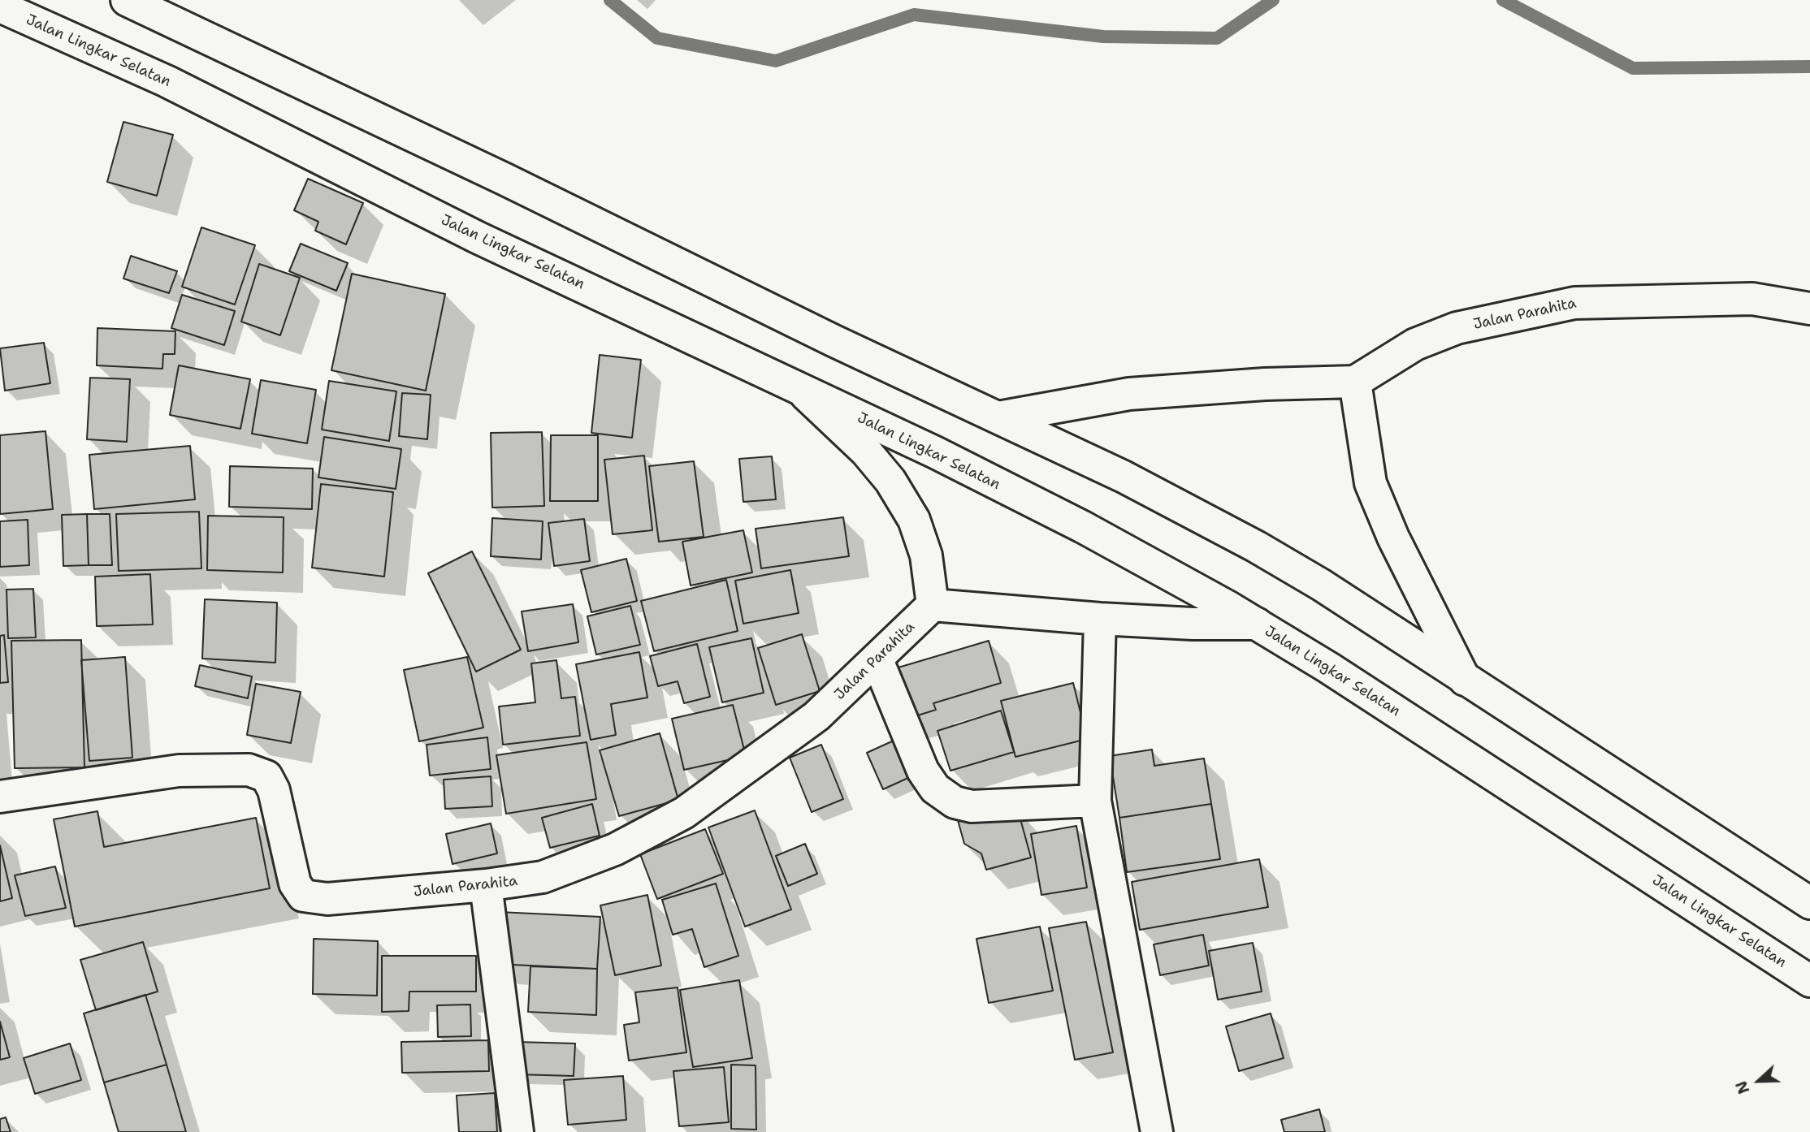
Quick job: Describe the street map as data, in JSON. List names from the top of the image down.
{
  "streets": {
    "main road": ["Jalan Lingkar Selatan", "Jalan Parahita"]
  },
  "north": "left"
}
